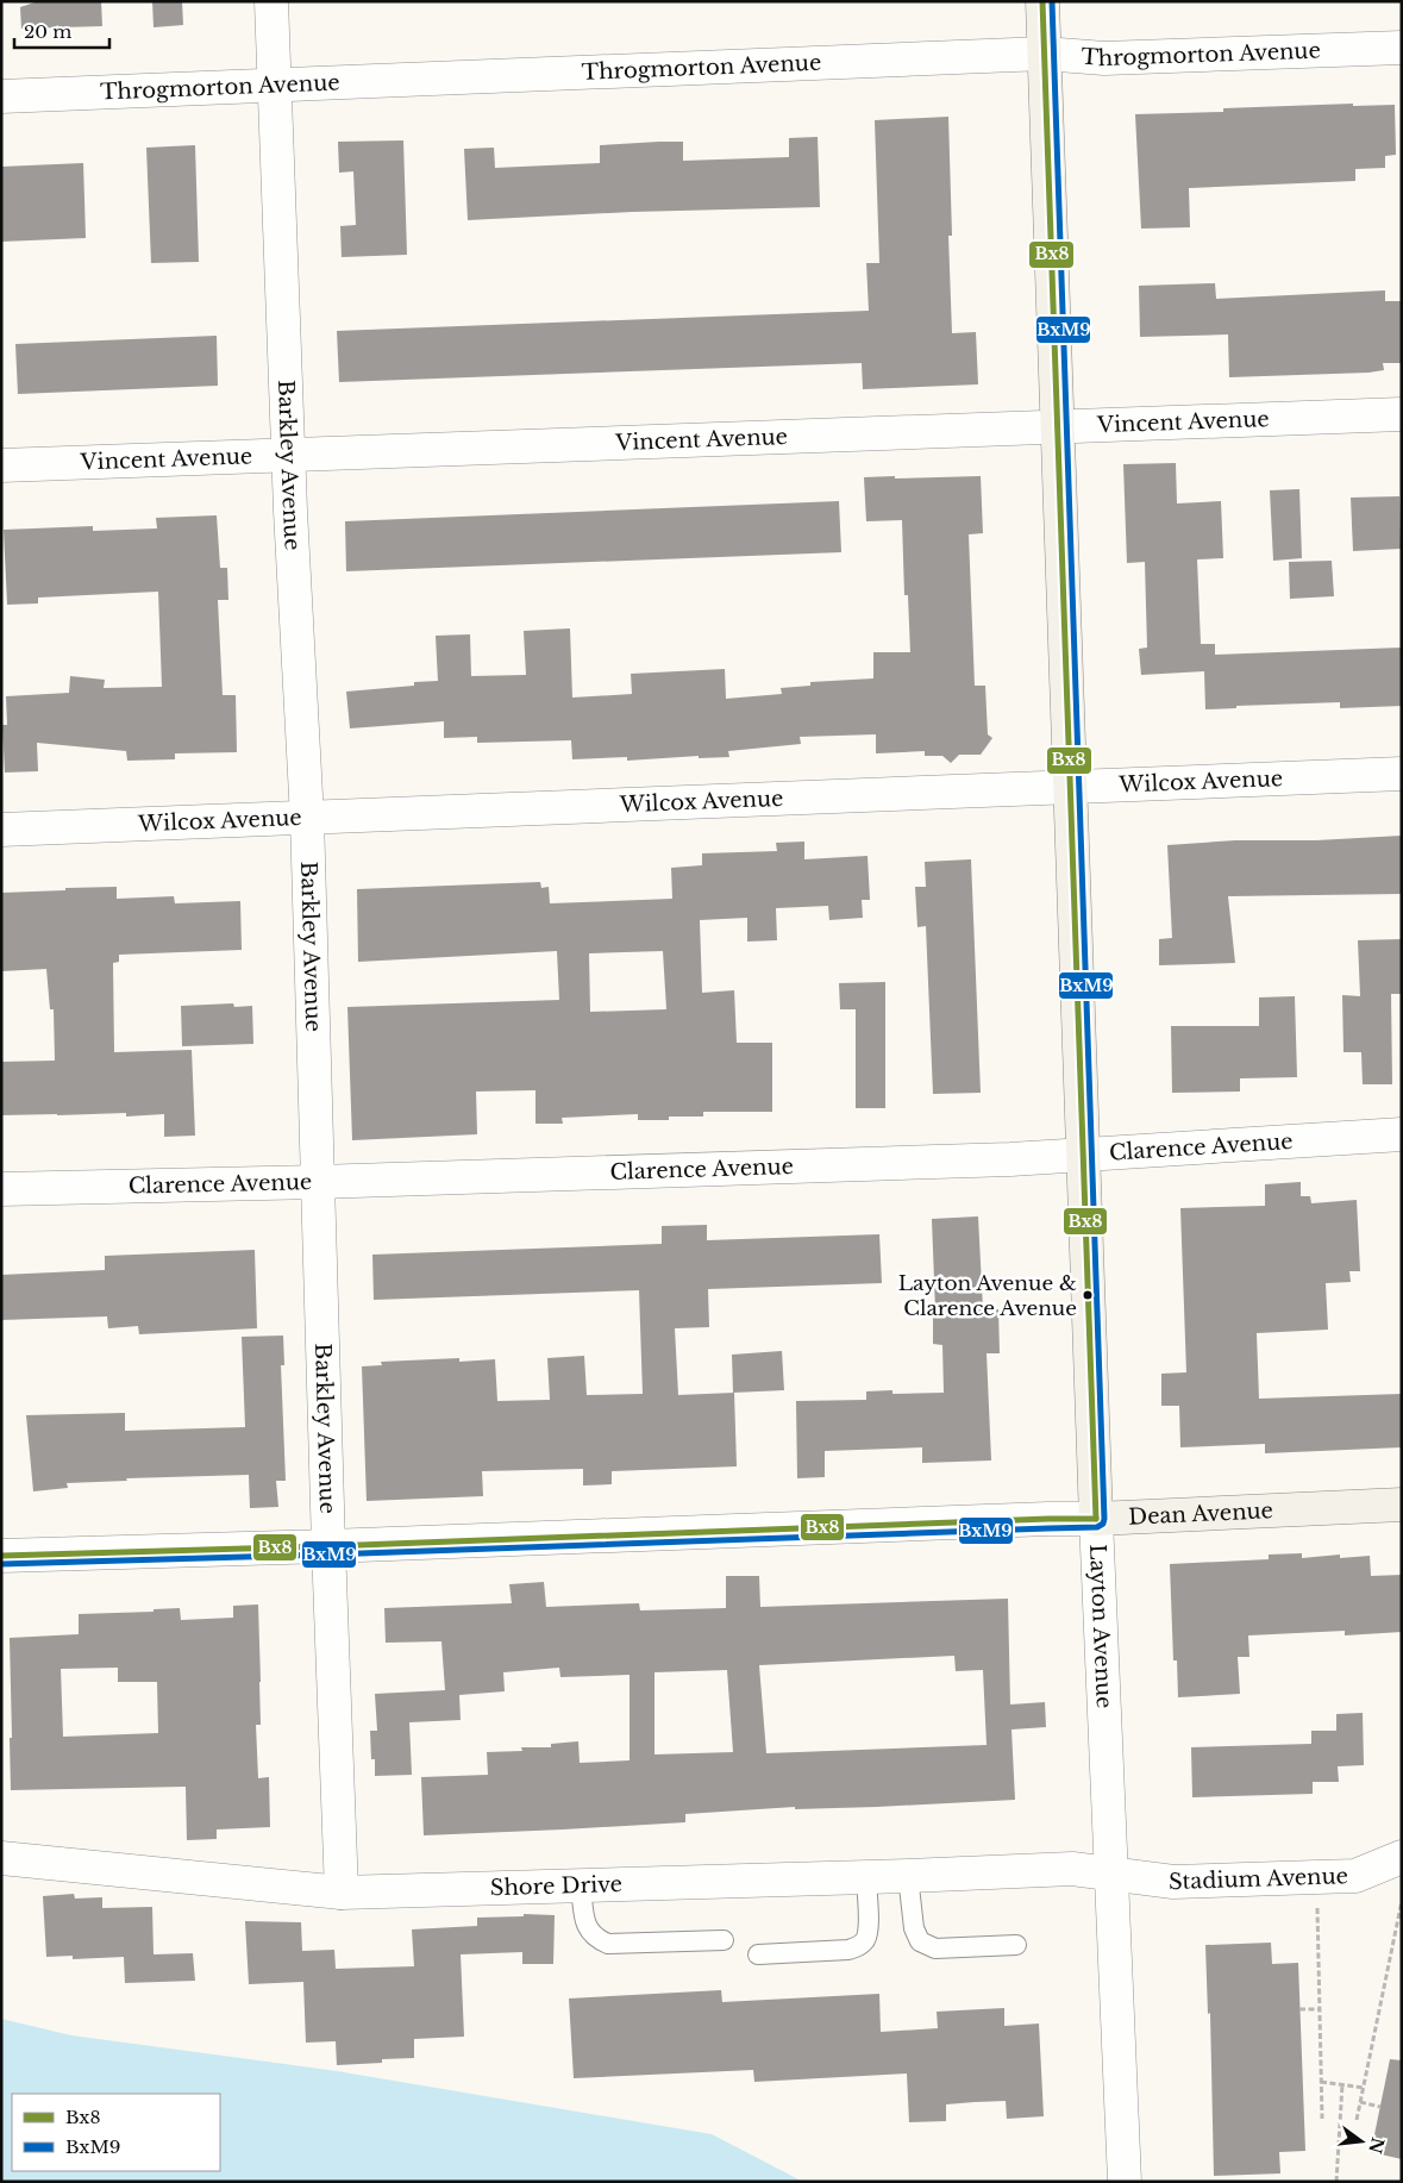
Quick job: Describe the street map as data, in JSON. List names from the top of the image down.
{
  "streets": {
    "street": [
      "Throgmorton Avenue",
      "Vincent Avenue",
      "Barkley Avenue",
      "Wilcox Avenue",
      "Clarence Avenue",
      "Dean Avenue",
      "Layton Avenue",
      "Stadium Avenue",
      "Shore Drive"
    ]
  },
  "crossings": [
    ["Throgmorton Avenue", "Barkley Avenue"],
    ["Throgmorton Avenue", "Layton Avenue"],
    ["Vincent Avenue", "Barkley Avenue"],
    ["Vincent Avenue", "Layton Avenue"],
    ["Barkley Avenue", "Wilcox Avenue"],
    ["Barkley Avenue", "Clarence Avenue"],
    ["Barkley Avenue", "Dean Avenue"],
    ["Barkley Avenue", "Shore Drive"],
    ["Wilcox Avenue", "Layton Avenue"],
    ["Clarence Avenue", "Layton Avenue"],
    ["Dean Avenue", "Layton Avenue"],
    ["Layton Avenue", "Stadium Avenue"],
    ["Layton Avenue", "Shore Drive"],
    ["Stadium Avenue", "Shore Drive"]
  ],
  "places": ["Layton Avenue & Clarence Avenue"],
  "lines": ["transit line Bx8", "transit line BxM9"],
  "legend": ["Bx8", "BxM9"],
  "scale_bar": "20 m",
  "north": "right"
}
